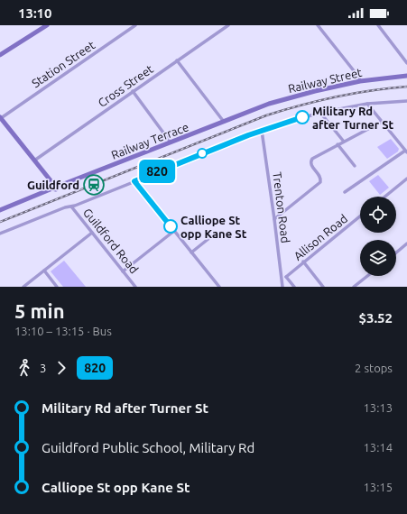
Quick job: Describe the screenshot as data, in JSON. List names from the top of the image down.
{
  "streets": {
    "main road": ["Railway Street", "Railway Terrace"],
    "street": [
      "Station Street",
      "Cross Street",
      "Trenton Road",
      "Allison Road",
      "Guildford Road"
    ]
  },
  "crossings": [
    ["Railway Street", "Railway Terrace"]
  ],
  "places": {
    "other": ["Military Rd after Turner St", "Calliope St opp Kane St"],
    "station": ["Guildford"]
  },
  "lines": ["bus line 820"],
  "page": {
    "status": "13:10",
    "on_map": "820",
    "heading": ["5 min", "13:10 – 13:15 · Bus", "$3.52"],
    "legs": ["3", "820", "2 stops"],
    "list": [
      {
        "name": "Military Rd after Turner St",
        "value": "13:13"
      },
      {
        "name": "Guildford Public School, Military Rd",
        "value": "13:14"
      },
      {
        "name": "Calliope St opp Kane St",
        "value": "13:15"
      }
    ]
  }
}
